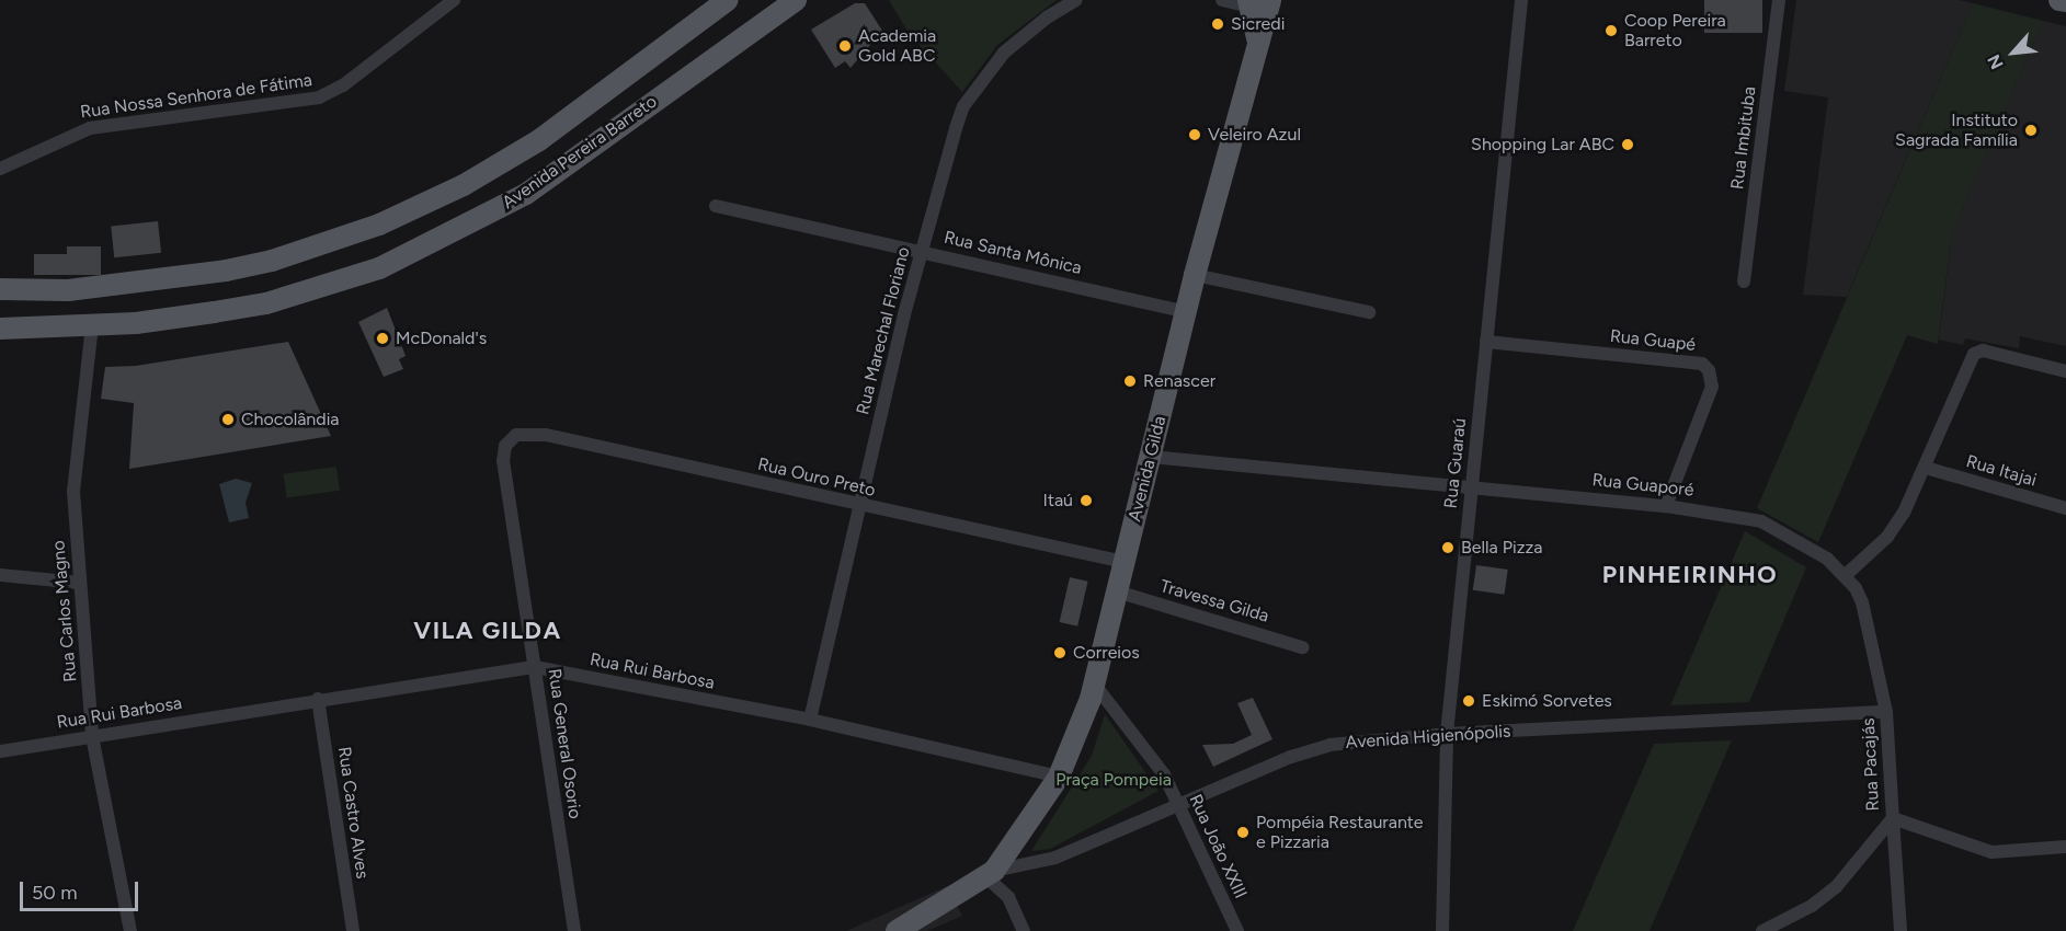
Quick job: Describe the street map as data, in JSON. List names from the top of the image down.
{
  "streets": {
    "main road": ["Avenida Pereira Barreto", "Avenida Gilda", "Avenida Higienópolis"],
    "street": [
      "Rua Nossa Senhora de Fátima",
      "Rua Imbituba",
      "Rua Santa Mônica",
      "Rua Marechal Floriano",
      "Rua Guapé",
      "Rua Guaraú",
      "Rua Itajai",
      "Rua Ouro Preto",
      "Rua Guaporé",
      "Travessa Gilda",
      "Rua Carlos Magno",
      "Rua Rui Barbosa",
      "Rua General Osorio",
      "Rua Pacajás",
      "Rua Castro Alves",
      "Rua João XXIII"
    ]
  },
  "crossings": [
    ["Avenida Pereira Barreto", "Rua Carlos Magno"],
    ["Rua Santa Mônica", "Rua Marechal Floriano"],
    ["Rua Santa Mônica", "Avenida Gilda"],
    ["Rua Marechal Floriano", "Rua Ouro Preto"],
    ["Rua Marechal Floriano", "Rua Rui Barbosa"],
    ["Rua Guapé", "Rua Guaraú"],
    ["Rua Guapé", "Rua Guaporé"],
    ["Rua Guaraú", "Rua Guaporé"],
    ["Rua Guaraú", "Avenida Higienópolis"],
    ["Avenida Gilda", "Rua Ouro Preto"],
    ["Avenida Gilda", "Rua Guaporé"],
    ["Avenida Gilda", "Travessa Gilda"],
    ["Avenida Gilda", "Rua Rui Barbosa"],
    ["Avenida Gilda", "Avenida Higienópolis"],
    ["Avenida Gilda", "Rua João XXIII"],
    ["Rua Ouro Preto", "Rua General Osorio"],
    ["Rua Guaporé", "Rua Pacajás"],
    ["Rua Carlos Magno", "Rua Rui Barbosa"],
    ["Rua Rui Barbosa", "Rua General Osorio"],
    ["Rua Rui Barbosa", "Rua Castro Alves"],
    ["Avenida Higienópolis", "Rua Pacajás"],
    ["Avenida Higienópolis", "Rua João XXIII"]
  ],
  "districts": ["PINHEIRINHO", "VILA GILDA"],
  "parks": ["Praça Pompeia"],
  "places": [
    "Sicredi",
    "Coop Pereira Barreto",
    "Academia Gold ABC",
    "Instituto Sagrada Família",
    "Veleiro Azul",
    "Shopping Lar ABC",
    "McDonald's",
    "Renascer",
    "Chocolândia",
    "Itaú",
    "Bella Pizza",
    "Correios",
    "Eskimó Sorvetes",
    "Pompéia Restaurante e Pizzaria"
  ],
  "scale_bar": "50 m",
  "north": "bottom left"
}
